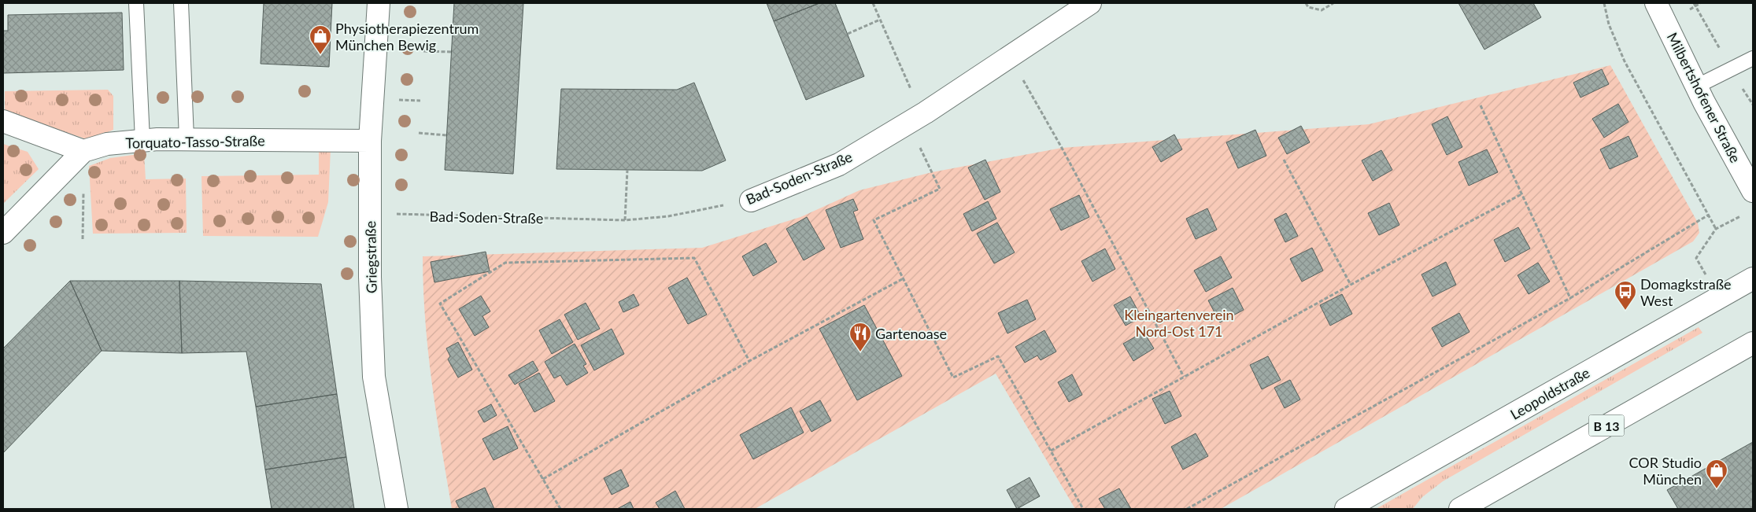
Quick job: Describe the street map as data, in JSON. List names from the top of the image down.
{
  "streets": {
    "street": [
      "Milbertshofener Straße",
      "Torquato-Tasso-Straße",
      "Bad-Soden-Straße",
      "Griegstraße",
      "Leopoldstraße",
      "B 13"
    ]
  },
  "crossings": [
    ["Torquato-Tasso-Straße", "Griegstraße"],
    ["Bad-Soden-Straße", "Griegstraße"]
  ],
  "parks": ["Kleingartenverein Nord-Ost 171"],
  "places": {
    "shop": ["Physiotherapiezentrum München Bewig", "COR Studio München"],
    "bus stop": ["Domagkstraße West"],
    "restaurant": ["Gartenoase"]
  }
}
